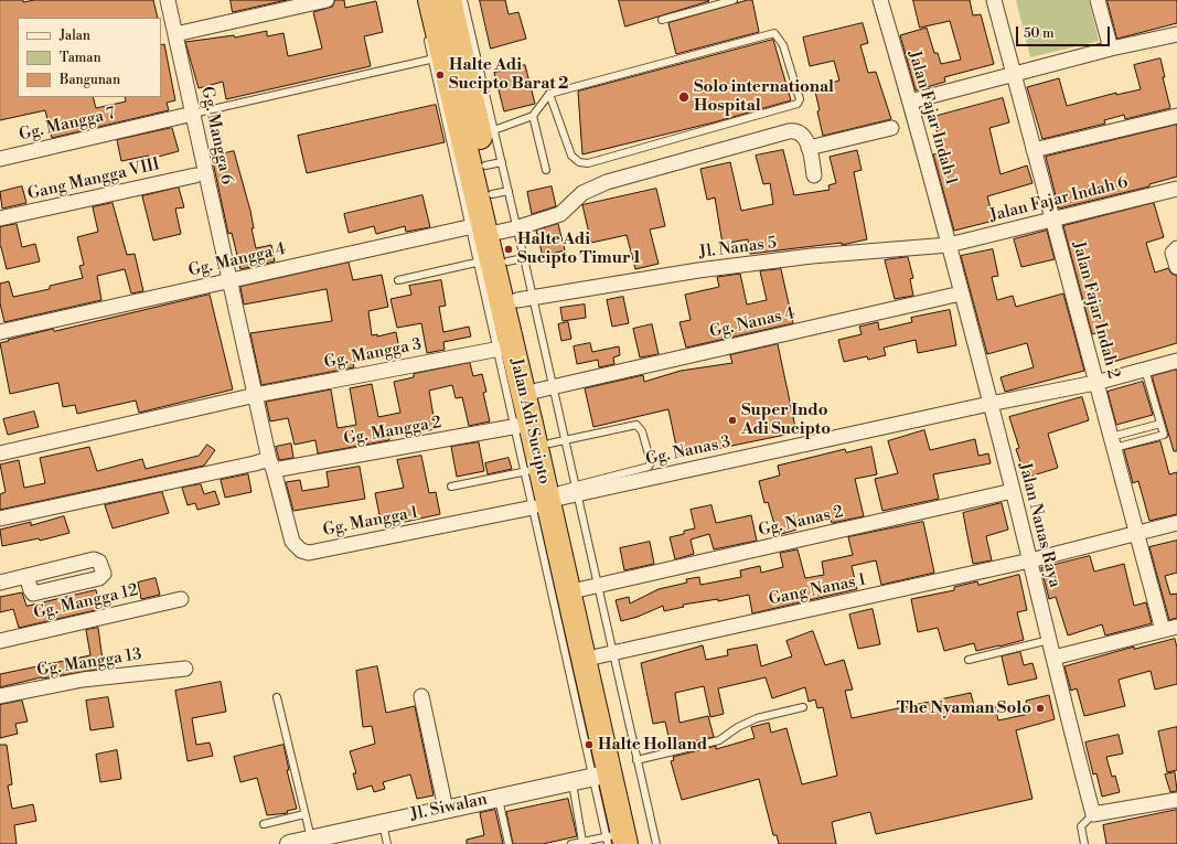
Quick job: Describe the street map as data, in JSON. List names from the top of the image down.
{
  "streets": {
    "highway": ["Jalan Adi Sucipto"],
    "street": [
      "Jalan Fajar Indah 1",
      "Gg. Mangga 7",
      "Gg. Mangga 6",
      "Gang Mangga VIII",
      "Jalan Fajar Indah 6",
      "Jl. Nanas 5",
      "Gg. Mangga 4",
      "Jalan Fajar Indah 2",
      "Gg. Nanas 4",
      "Gg. Mangga 3",
      "Gg. Mangga 2",
      "Gg. Nanas 3",
      "Gg. Mangga 1",
      "Gg. Nanas 2",
      "Jalan Nanas Raya",
      "Gang Nanas 1",
      "Gg. Mangga 12",
      "Gg. Mangga 13",
      "Jl. Siwalan"
    ]
  },
  "crossings": [
    ["Jalan Fajar Indah 1", "Jalan Fajar Indah 6"],
    ["Jalan Fajar Indah 1", "Jl. Nanas 5"],
    ["Jalan Fajar Indah 1", "Jalan Nanas Raya"],
    ["Gg. Mangga 7", "Gg. Mangga 6"],
    ["Gg. Mangga 6", "Gg. Mangga 4"],
    ["Gg. Mangga 6", "Gg. Mangga 3"],
    ["Gg. Mangga 6", "Gg. Mangga 1"],
    ["Jalan Fajar Indah 6", "Jl. Nanas 5"],
    ["Jalan Fajar Indah 6", "Jalan Fajar Indah 2"],
    ["Jalan Fajar Indah 6", "Jalan Nanas Raya"],
    ["Jl. Nanas 5", "Jalan Adi Sucipto"],
    ["Jl. Nanas 5", "Jalan Nanas Raya"],
    ["Gg. Mangga 4", "Jalan Adi Sucipto"],
    ["Jalan Fajar Indah 2", "Gg. Nanas 3"],
    ["Jalan Fajar Indah 2", "Gang Nanas 1"],
    ["Gg. Nanas 4", "Jalan Adi Sucipto"],
    ["Gg. Nanas 4", "Jalan Nanas Raya"],
    ["Gg. Mangga 3", "Jalan Adi Sucipto"],
    ["Gg. Mangga 3", "Gg. Mangga 1"],
    ["Jalan Adi Sucipto", "Gg. Mangga 2"],
    ["Jalan Adi Sucipto", "Gg. Nanas 3"],
    ["Jalan Adi Sucipto", "Gg. Mangga 1"],
    ["Jalan Adi Sucipto", "Gg. Nanas 2"],
    ["Jalan Adi Sucipto", "Gang Nanas 1"],
    ["Jalan Adi Sucipto", "Jl. Siwalan"],
    ["Gg. Mangga 2", "Gg. Mangga 1"],
    ["Gg. Nanas 3", "Gg. Mangga 1"],
    ["Gg. Nanas 3", "Jalan Nanas Raya"],
    ["Gg. Nanas 2", "Jalan Nanas Raya"],
    ["Jalan Nanas Raya", "Gang Nanas 1"]
  ],
  "places": [
    "Halte Adi Sucipto Barat 2",
    "Solo international Hospital",
    "Halte Adi Sucipto Timur 1",
    "Super Indo Adi Sucipto",
    "The Nyaman Solo",
    "Halte Holland"
  ],
  "legend": ["Jalan", "Taman", "Bangunan"],
  "scale_bar": "50 m"
}
